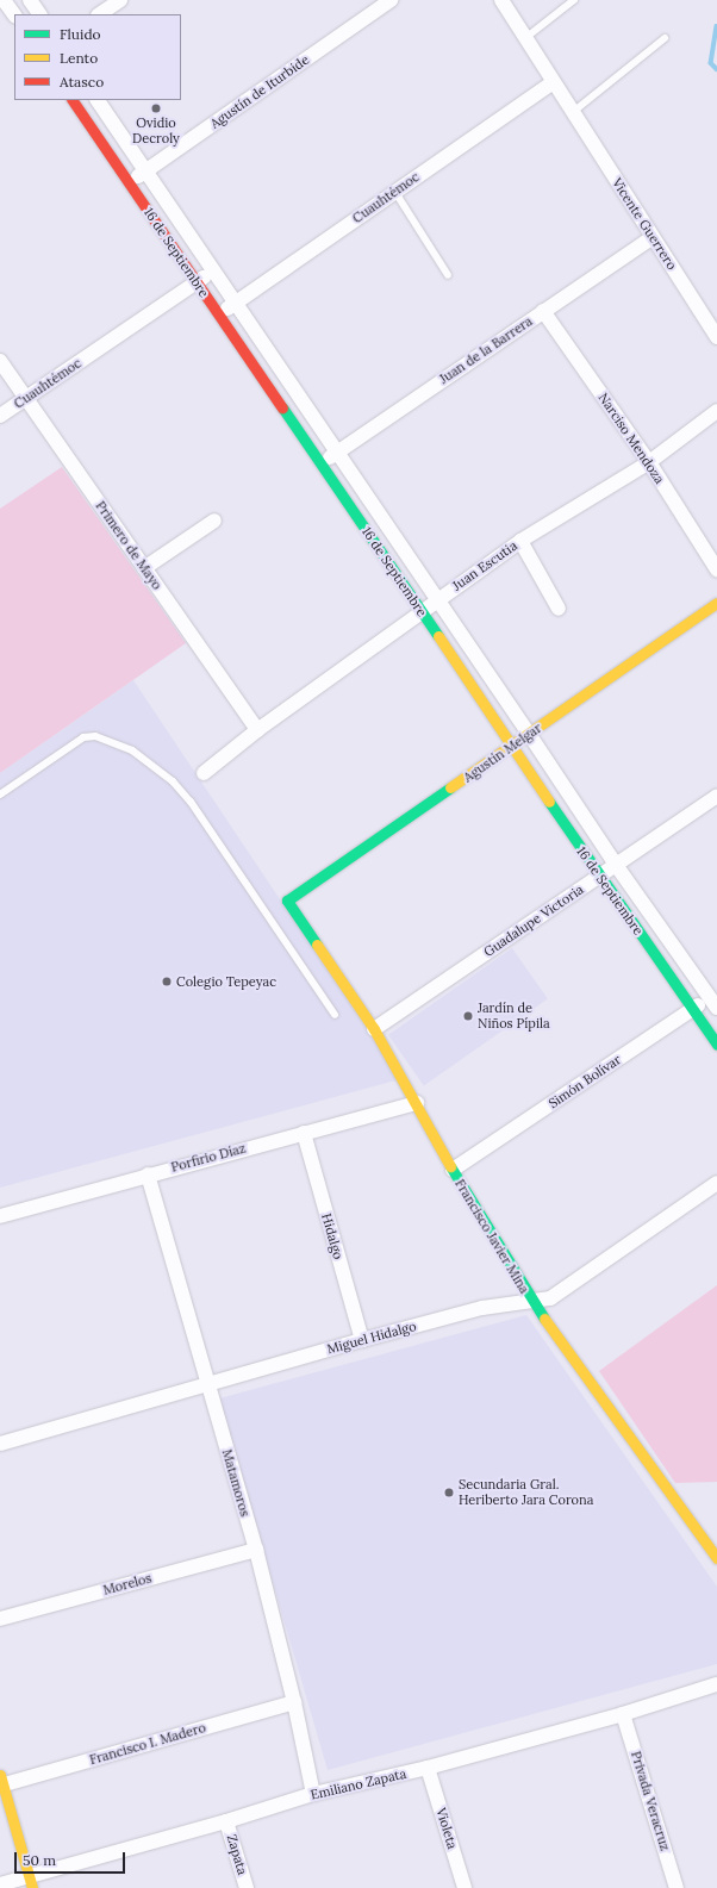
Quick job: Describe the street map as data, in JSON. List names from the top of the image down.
{
  "streets": {
    "street": [
      "Agustín de Iturbide",
      "Cuauhtémoc",
      "Vicente Guerrero",
      "16 de Septiembre",
      "Juan de la Barrera",
      "Narciso Mendoza",
      "Primero de Mayo",
      "Juan Escutia",
      "Agustín Melgar",
      "Guadalupe Victoria",
      "Simón Bolívar",
      "Porfirio Díaz",
      "Hidalgo",
      "Francisco Javier Mina",
      "Miguel Hidalgo",
      "Matamoros",
      "Morelos",
      "Francisco I. Madero",
      "Emiliano Zapata",
      "Privada Veracruz",
      "Violeta",
      "Zapata"
    ]
  },
  "crossings": [
    ["Agustín de Iturbide", "16 de Septiembre"],
    ["Cuauhtémoc", "Vicente Guerrero"],
    ["Cuauhtémoc", "16 de Septiembre"],
    ["Cuauhtémoc", "Primero de Mayo"],
    ["Vicente Guerrero", "Juan de la Barrera"],
    ["16 de Septiembre", "Juan de la Barrera"],
    ["16 de Septiembre", "Juan Escutia"],
    ["16 de Septiembre", "Agustín Melgar"],
    ["16 de Septiembre", "Guadalupe Victoria"],
    ["16 de Septiembre", "Simón Bolívar"],
    ["Juan de la Barrera", "Narciso Mendoza"],
    ["Narciso Mendoza", "Juan Escutia"],
    ["Primero de Mayo", "Juan Escutia"],
    ["Agustín Melgar", "Francisco Javier Mina"],
    ["Guadalupe Victoria", "Francisco Javier Mina"],
    ["Simón Bolívar", "Francisco Javier Mina"],
    ["Porfirio Díaz", "Hidalgo"],
    ["Porfirio Díaz", "Francisco Javier Mina"],
    ["Porfirio Díaz", "Matamoros"],
    ["Hidalgo", "Miguel Hidalgo"],
    ["Francisco Javier Mina", "Miguel Hidalgo"],
    ["Miguel Hidalgo", "Matamoros"],
    ["Matamoros", "Morelos"],
    ["Matamoros", "Francisco I. Madero"],
    ["Matamoros", "Emiliano Zapata"],
    ["Emiliano Zapata", "Privada Veracruz"],
    ["Emiliano Zapata", "Violeta"],
    ["Emiliano Zapata", "Zapata"]
  ],
  "places": [
    "Ovidio Decroly",
    "Colegio Tepeyac",
    "Jardín de Niños Pípila",
    "Secundaria Gral. Heriberto Jara Corona"
  ],
  "legend": ["Fluido", "Lento", "Atasco"],
  "scale_bar": "50 m"
}
